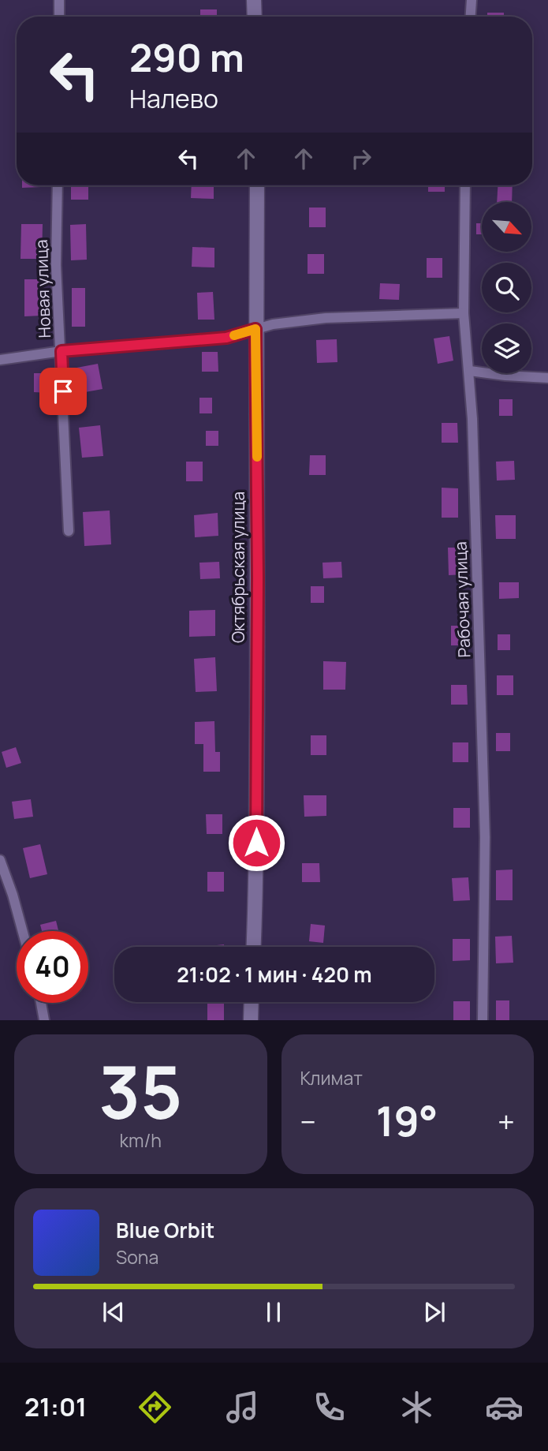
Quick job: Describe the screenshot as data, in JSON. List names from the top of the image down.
{
  "streets": {
    "street": ["Новая улица", "Октябрьская улица", "Рабочая улица"]
  },
  "north": "bottom right",
  "page": {
    "turn": ["290 m", "Налево"],
    "limit": "40",
    "trip": "21:02 · 1 мин · 420 m",
    "tile": [
      ["35", "km/h"],
      "Климат"
    ],
    "heat": ["−", "19°", "+"],
    "song": ["Blue Orbit", "Sona"],
    "tabs": "21:01"
  }
}
